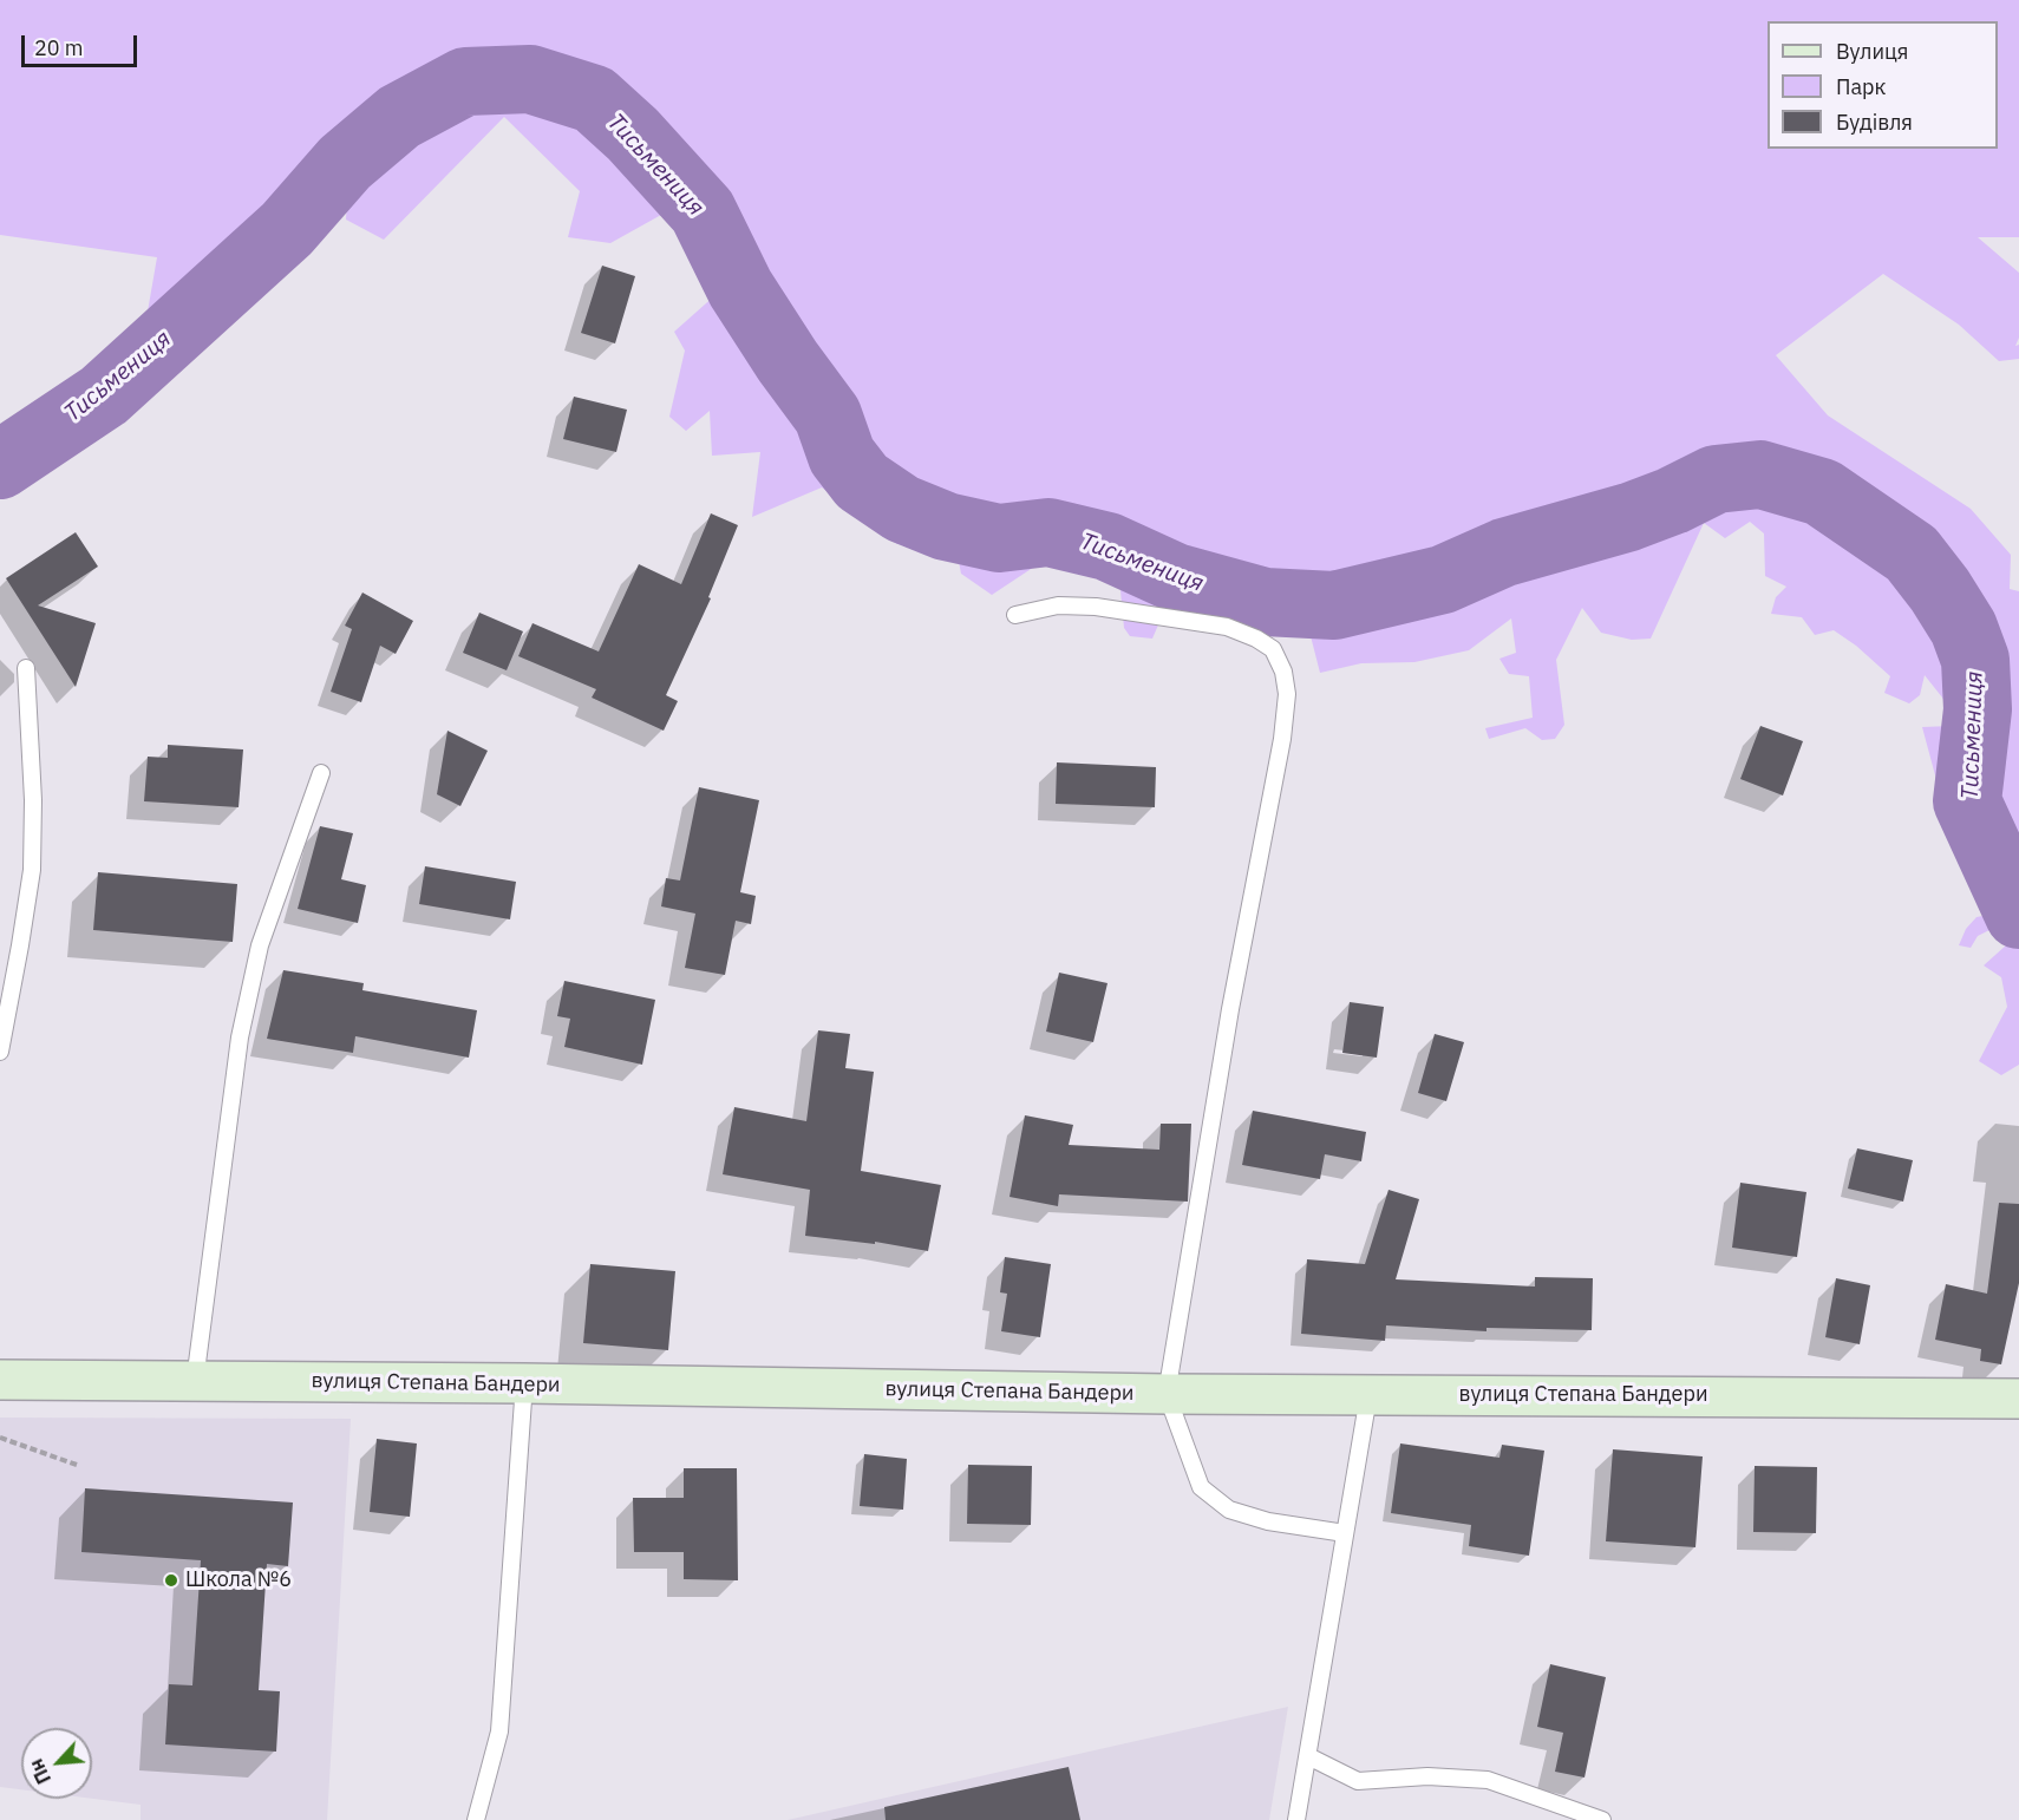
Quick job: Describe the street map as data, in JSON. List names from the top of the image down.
{
  "streets": {
    "main road": ["вулиця Степана Бандери"]
  },
  "water": ["Тисьмениця"],
  "places": ["Школа №6"],
  "legend": ["Вулиця", "Парк", "Будівля"],
  "scale_bar": "20 m",
  "north": "bottom left"
}
